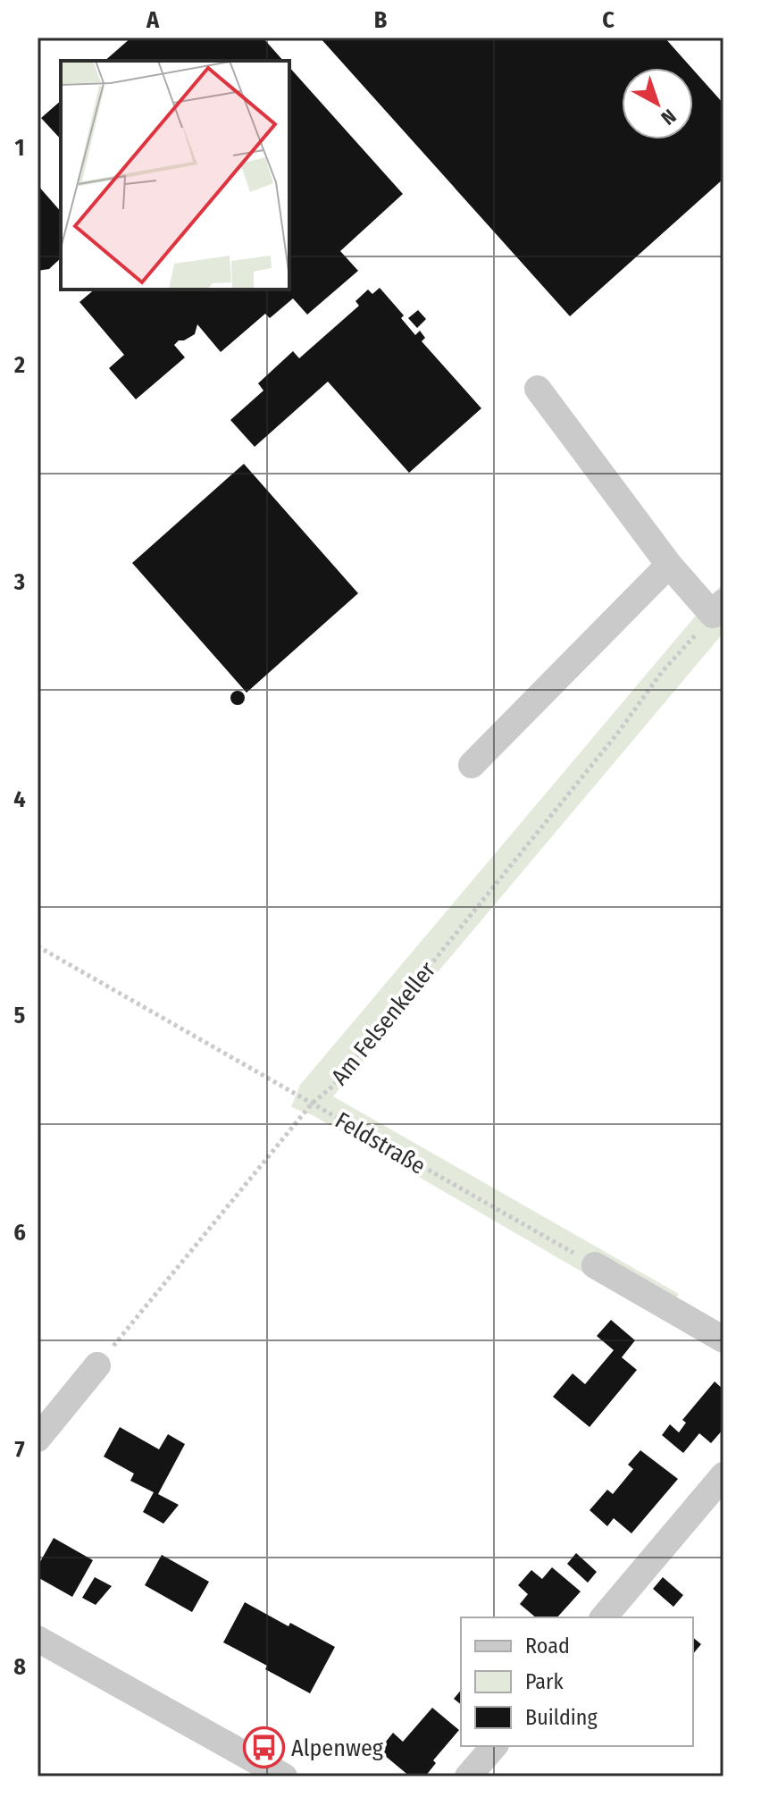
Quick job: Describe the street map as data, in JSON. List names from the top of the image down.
{
  "streets": {
    "path": ["Am Felsenkeller", "Feldstraße"]
  },
  "crossings": [
    ["Am Felsenkeller", "Feldstraße"]
  ],
  "places": {
    "bus stop": ["Alpenweg"]
  },
  "legend": ["Road", "Park", "Building"],
  "north": "bottom right",
  "grid": {
    "columns": ["A", "B", "C"],
    "rows": [
      "1",
      "2",
      "3",
      "4",
      "5",
      "6",
      "7",
      "8"
    ]
  }
}
